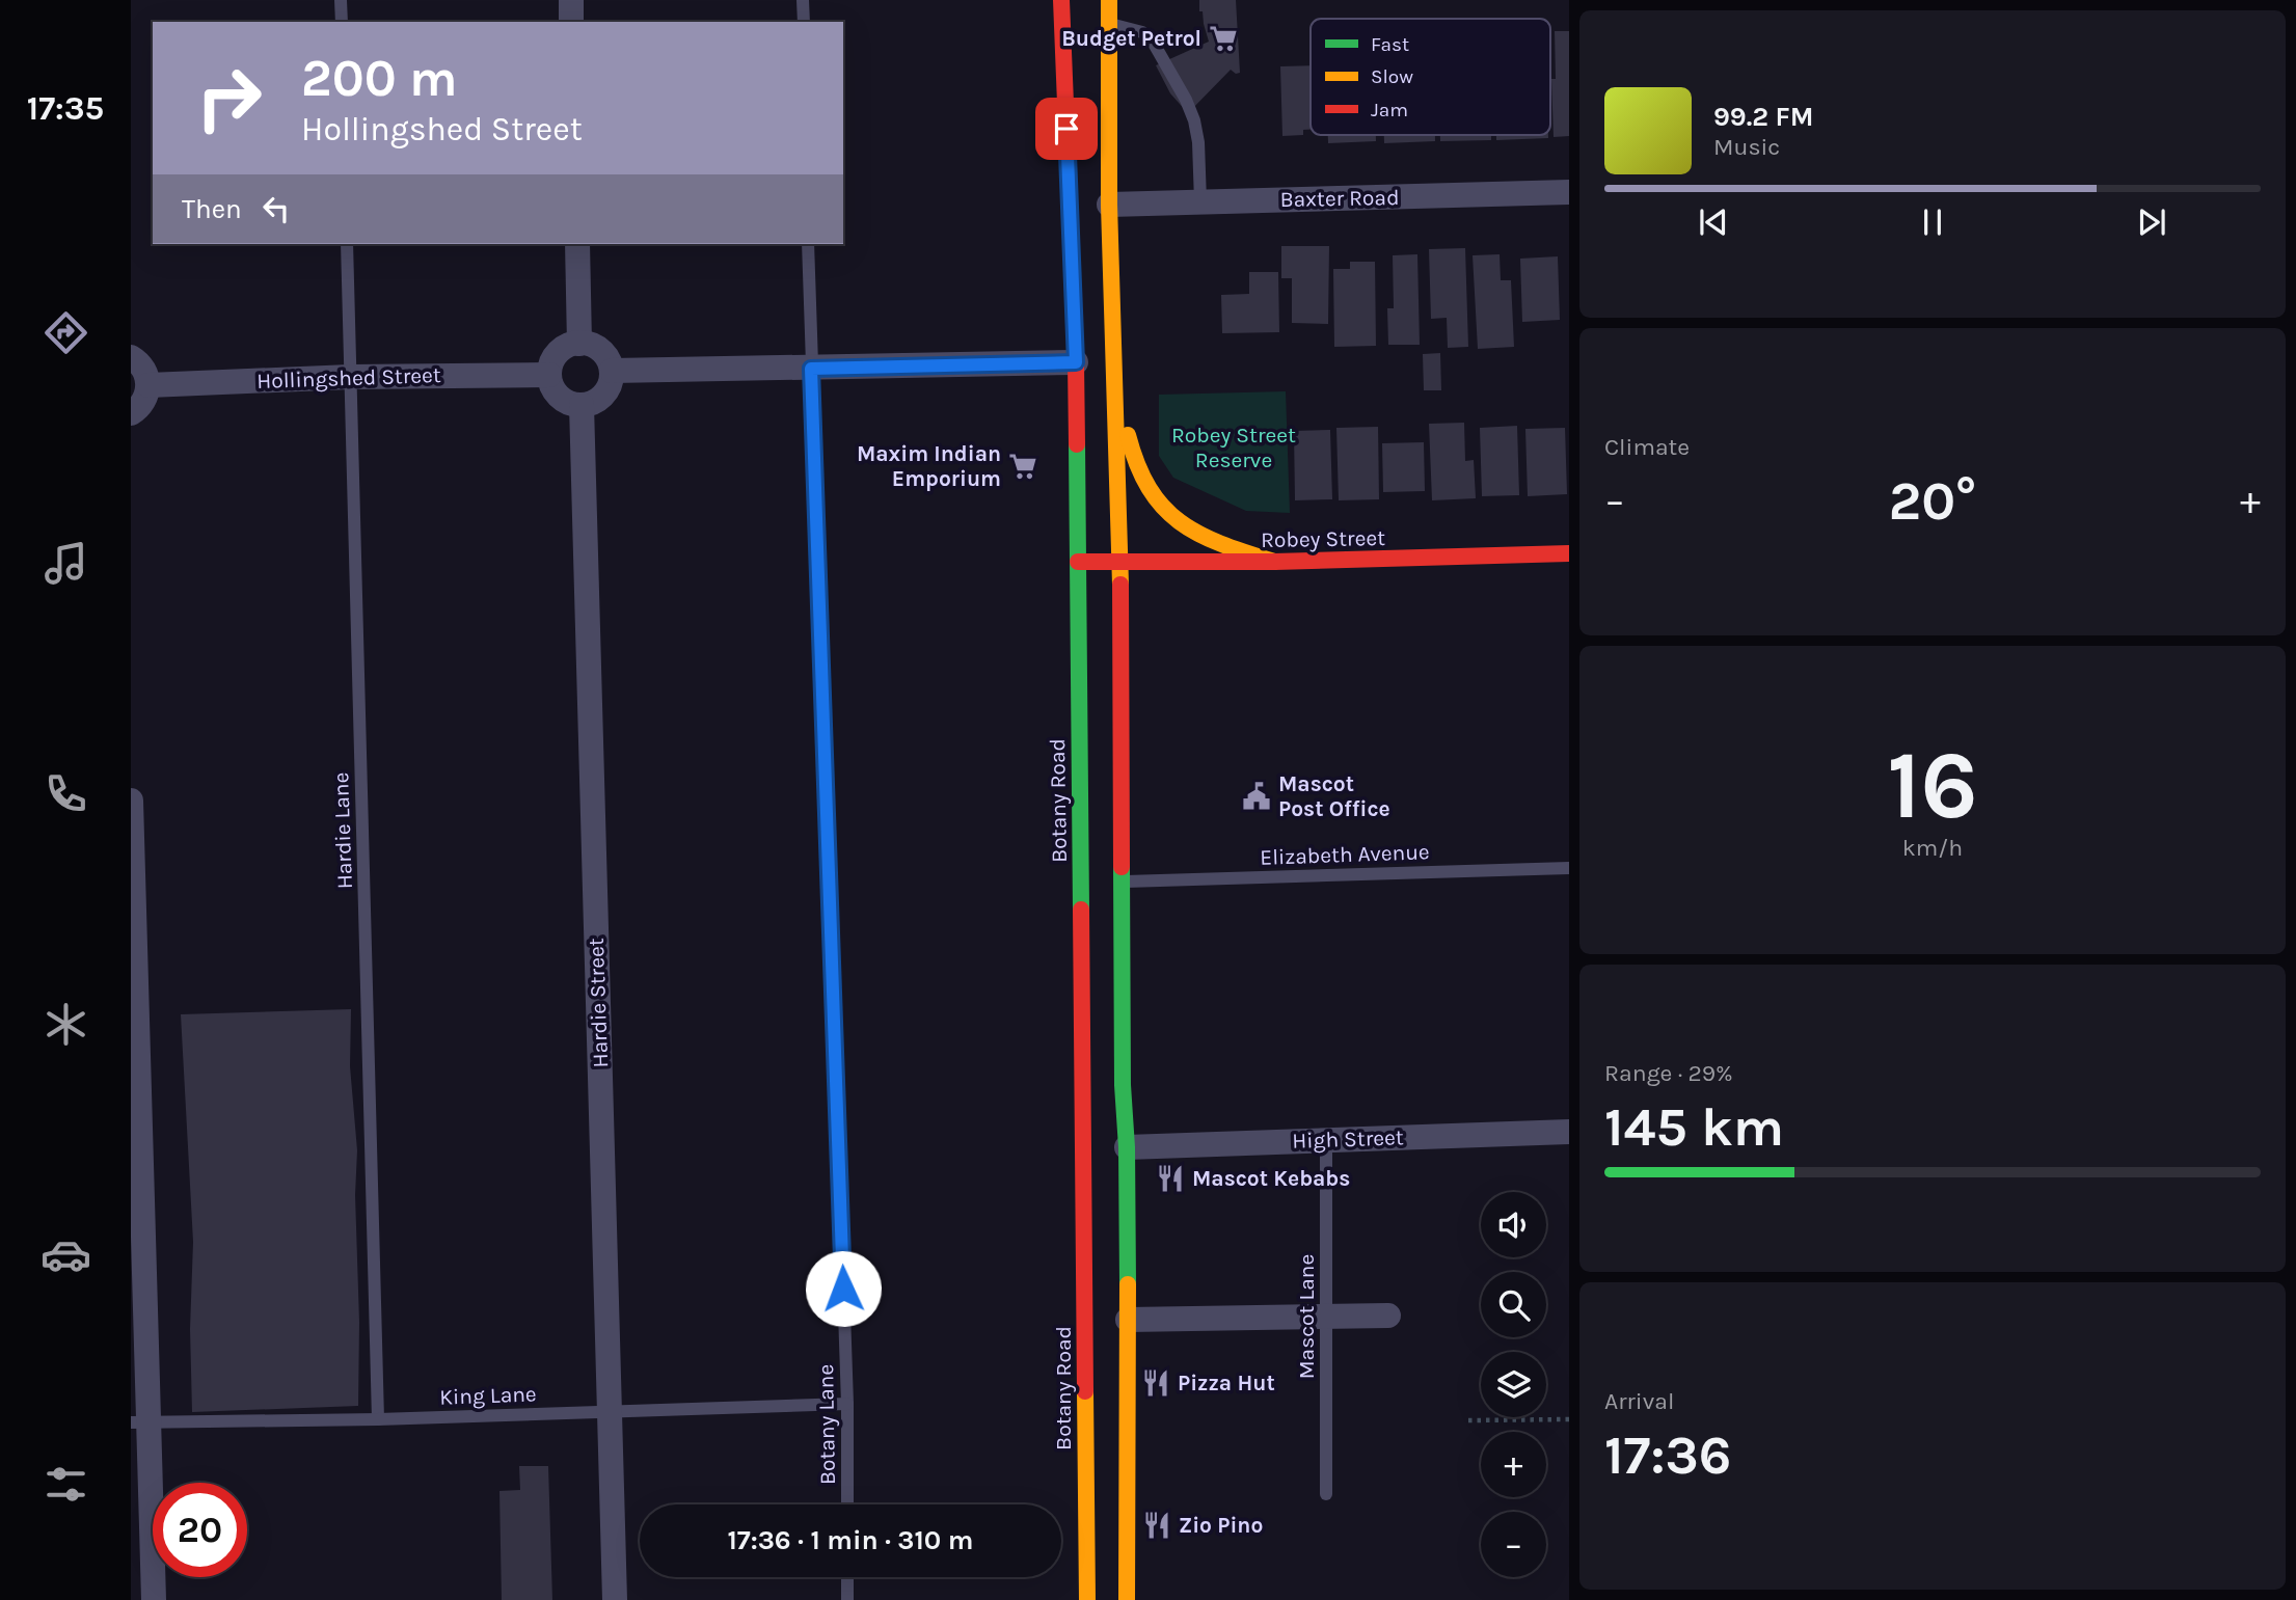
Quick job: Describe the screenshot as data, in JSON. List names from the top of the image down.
{
  "streets": {
    "main road": ["Robey Street", "Botany Road"],
    "street": [
      "Baxter Road",
      "Hollingshed Street",
      "Hardie Street",
      "High Street"
    ],
    "lane": [
      "Hardie Lane",
      "Elizabeth Avenue",
      "Mascot Lane",
      "King Lane",
      "Botany Lane"
    ]
  },
  "crossings": [
    ["Hollingshed Street", "Hardie Lane"],
    ["Hollingshed Street", "Hardie Street"],
    ["Robey Street", "Botany Road"],
    ["Hardie Lane", "King Lane"],
    ["Hardie Street", "King Lane"],
    ["High Street", "Mascot Lane"],
    ["King Lane", "Botany Lane"]
  ],
  "parks": ["Robey Street Reserve"],
  "places": {
    "supermarket": ["Budget Petrol", "Maxim Indian Emporium"],
    "public building": ["Mascot Post Office"],
    "restaurant": ["Mascot Kebabs", "Pizza Hut", "Zio Pino"]
  },
  "legend": ["Fast", "Slow", "Jam"],
  "page": {
    "tabs": "17:35",
    "turn": ["200 m", "Hollingshed Street"],
    "song": ["99.2 FM", "Music"],
    "then": "Then",
    "tile": [
      "Climate",
      ["16", "km/h"],
      ["Range · 29%", "145 km"],
      ["Arrival", "17:36"]
    ],
    "heat": ["−", "20°", "+"],
    "map_buttons": ["+", "−"],
    "limit": "20",
    "trip": "17:36 · 1 min · 310 m"
  }
}
